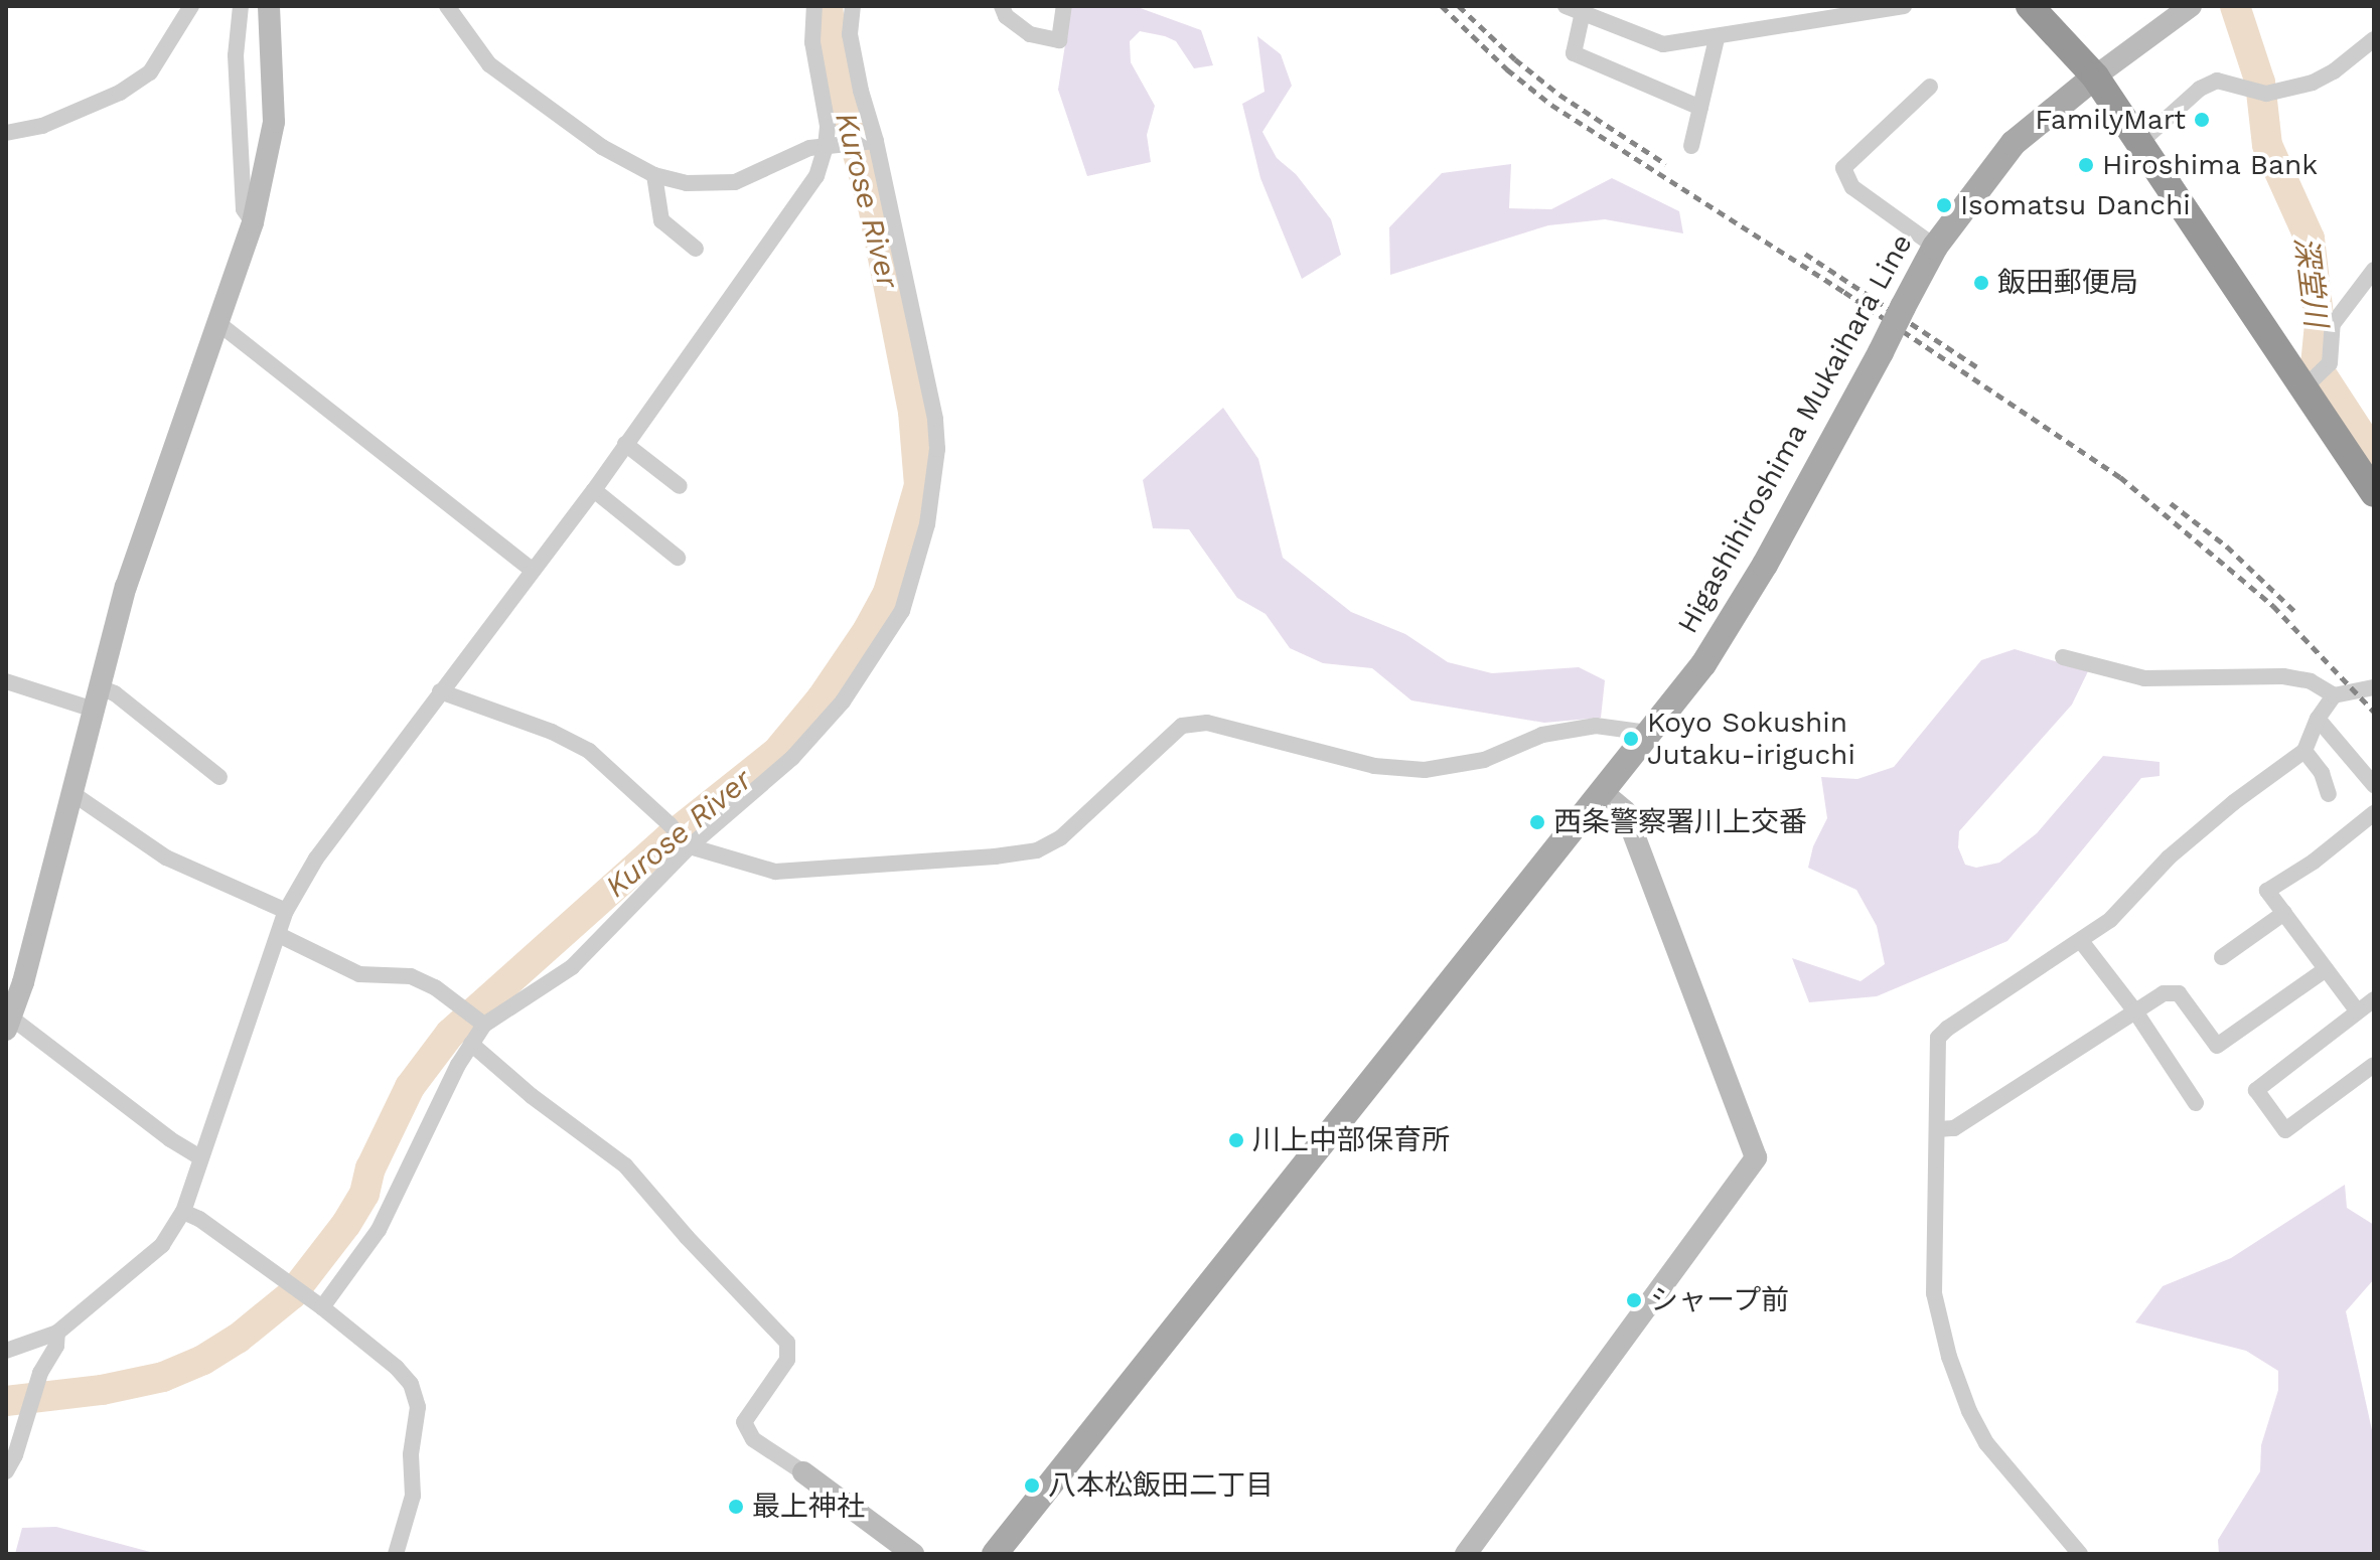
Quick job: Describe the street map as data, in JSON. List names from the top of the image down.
{
  "streets": {
    "main road": ["Higashihiroshima Mukaihara Line"]
  },
  "water": ["Kurose River", "深堂川"],
  "places": [
    "FamilyMart",
    "Hiroshima Bank",
    "Isomatsu Danchi",
    "飯田郵便局",
    "Koyo Sokushin Jutaku-iriguchi",
    "西条警察署川上交番",
    "川上中部保育所",
    "シャープ前",
    "八本松飯田二丁目",
    "最上神社"
  ]
}
